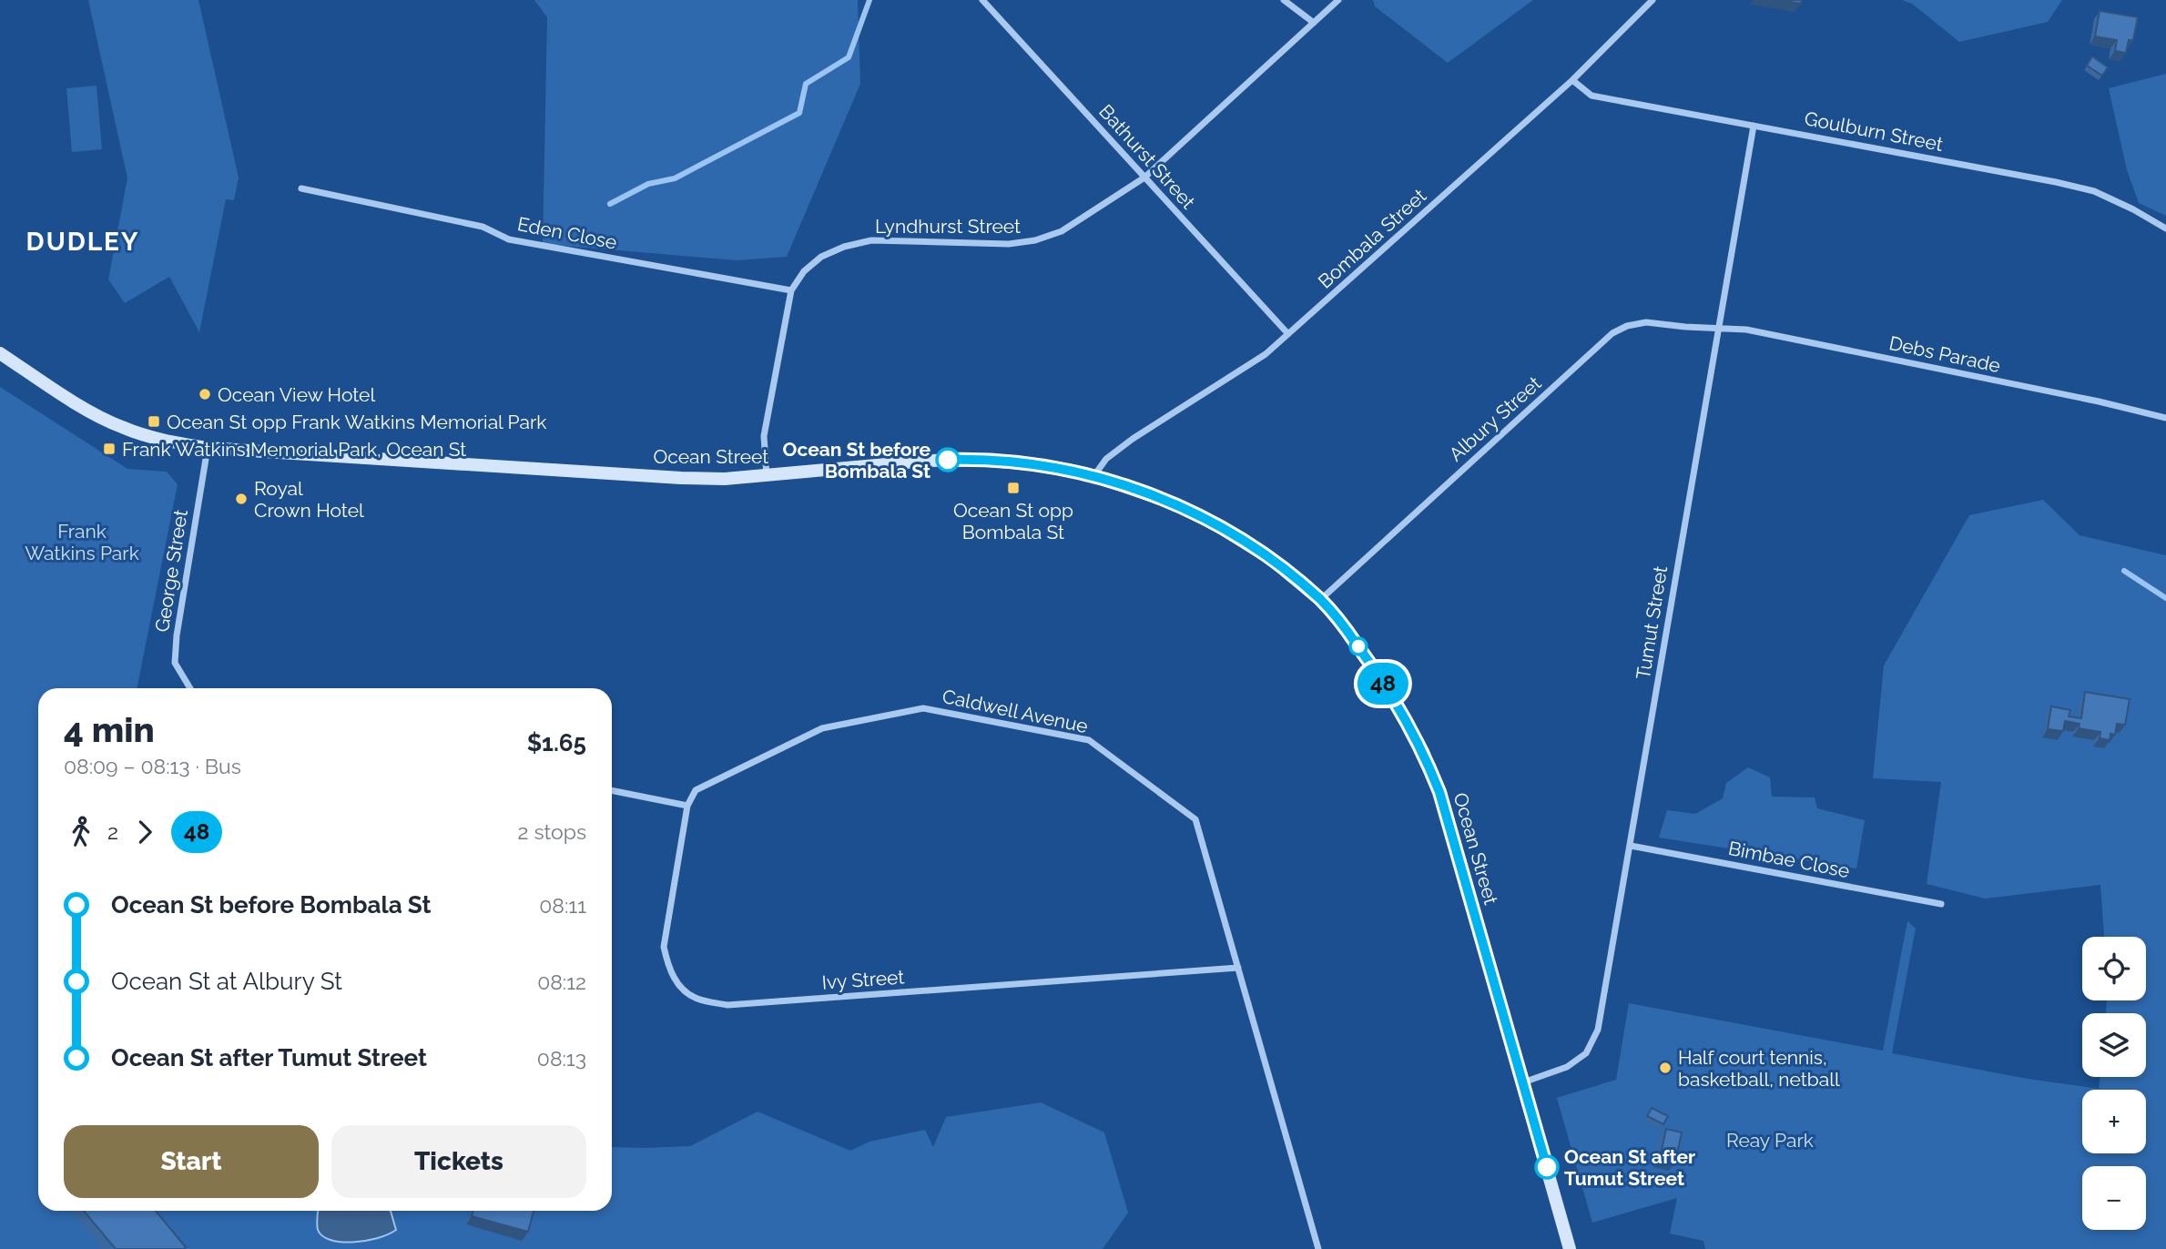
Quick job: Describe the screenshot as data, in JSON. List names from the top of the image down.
{
  "streets": {
    "street": [
      "Goulburn Street",
      "Bathurst Street",
      "Lyndhurst Street",
      "Eden Close",
      "Bombala Street",
      "Debs Parade",
      "Albury Street",
      "Ocean Street",
      "George Street",
      "Tumut Street",
      "Caldwell Avenue",
      "Bimbae Close",
      "Ivy Street"
    ]
  },
  "crossings": [
    ["Goulburn Street", "Bombala Street"],
    ["Goulburn Street", "Tumut Street"],
    ["Bathurst Street", "Lyndhurst Street"],
    ["Bathurst Street", "Bombala Street"],
    ["Lyndhurst Street", "Eden Close"],
    ["Lyndhurst Street", "Ocean Street"],
    ["Bombala Street", "Ocean Street"],
    ["Debs Parade", "Albury Street"],
    ["Debs Parade", "Tumut Street"],
    ["Albury Street", "Ocean Street"],
    ["Albury Street", "Tumut Street"],
    ["Ocean Street", "George Street"],
    ["Ocean Street", "Tumut Street"],
    ["Tumut Street", "Bimbae Close"],
    ["Caldwell Avenue", "Ivy Street"]
  ],
  "districts": ["DUDLEY"],
  "parks": ["Frank Watkins Park", "Reay Park"],
  "places": {
    "other": [
      "Ocean View Hotel",
      "Ocean St before Bombala St",
      "Royal Crown Hotel",
      "Half court tennis, basketball, netball",
      "Ocean St after Tumut Street"
    ],
    "transit": ["Ocean St opp Frank Watkins Memorial Park", "Frank Watkins Memorial Park, Ocean St", "Ocean St opp Bombala St"]
  },
  "lines": ["bus line 48"],
  "page": {
    "on_map": "48",
    "heading": ["4 min", "08:09 – 08:13 · Bus", "$1.65"],
    "legs": ["2", "48", "2 stops"],
    "list": [
      {
        "name": "Ocean St before Bombala St",
        "value": "08:11"
      },
      {
        "name": "Ocean St at Albury St",
        "value": "08:12"
      },
      {
        "name": "Ocean St after Tumut Street",
        "value": "08:13"
      }
    ],
    "map_buttons": ["+", "−"],
    "buttons": ["Start", "Tickets"]
  }
}
